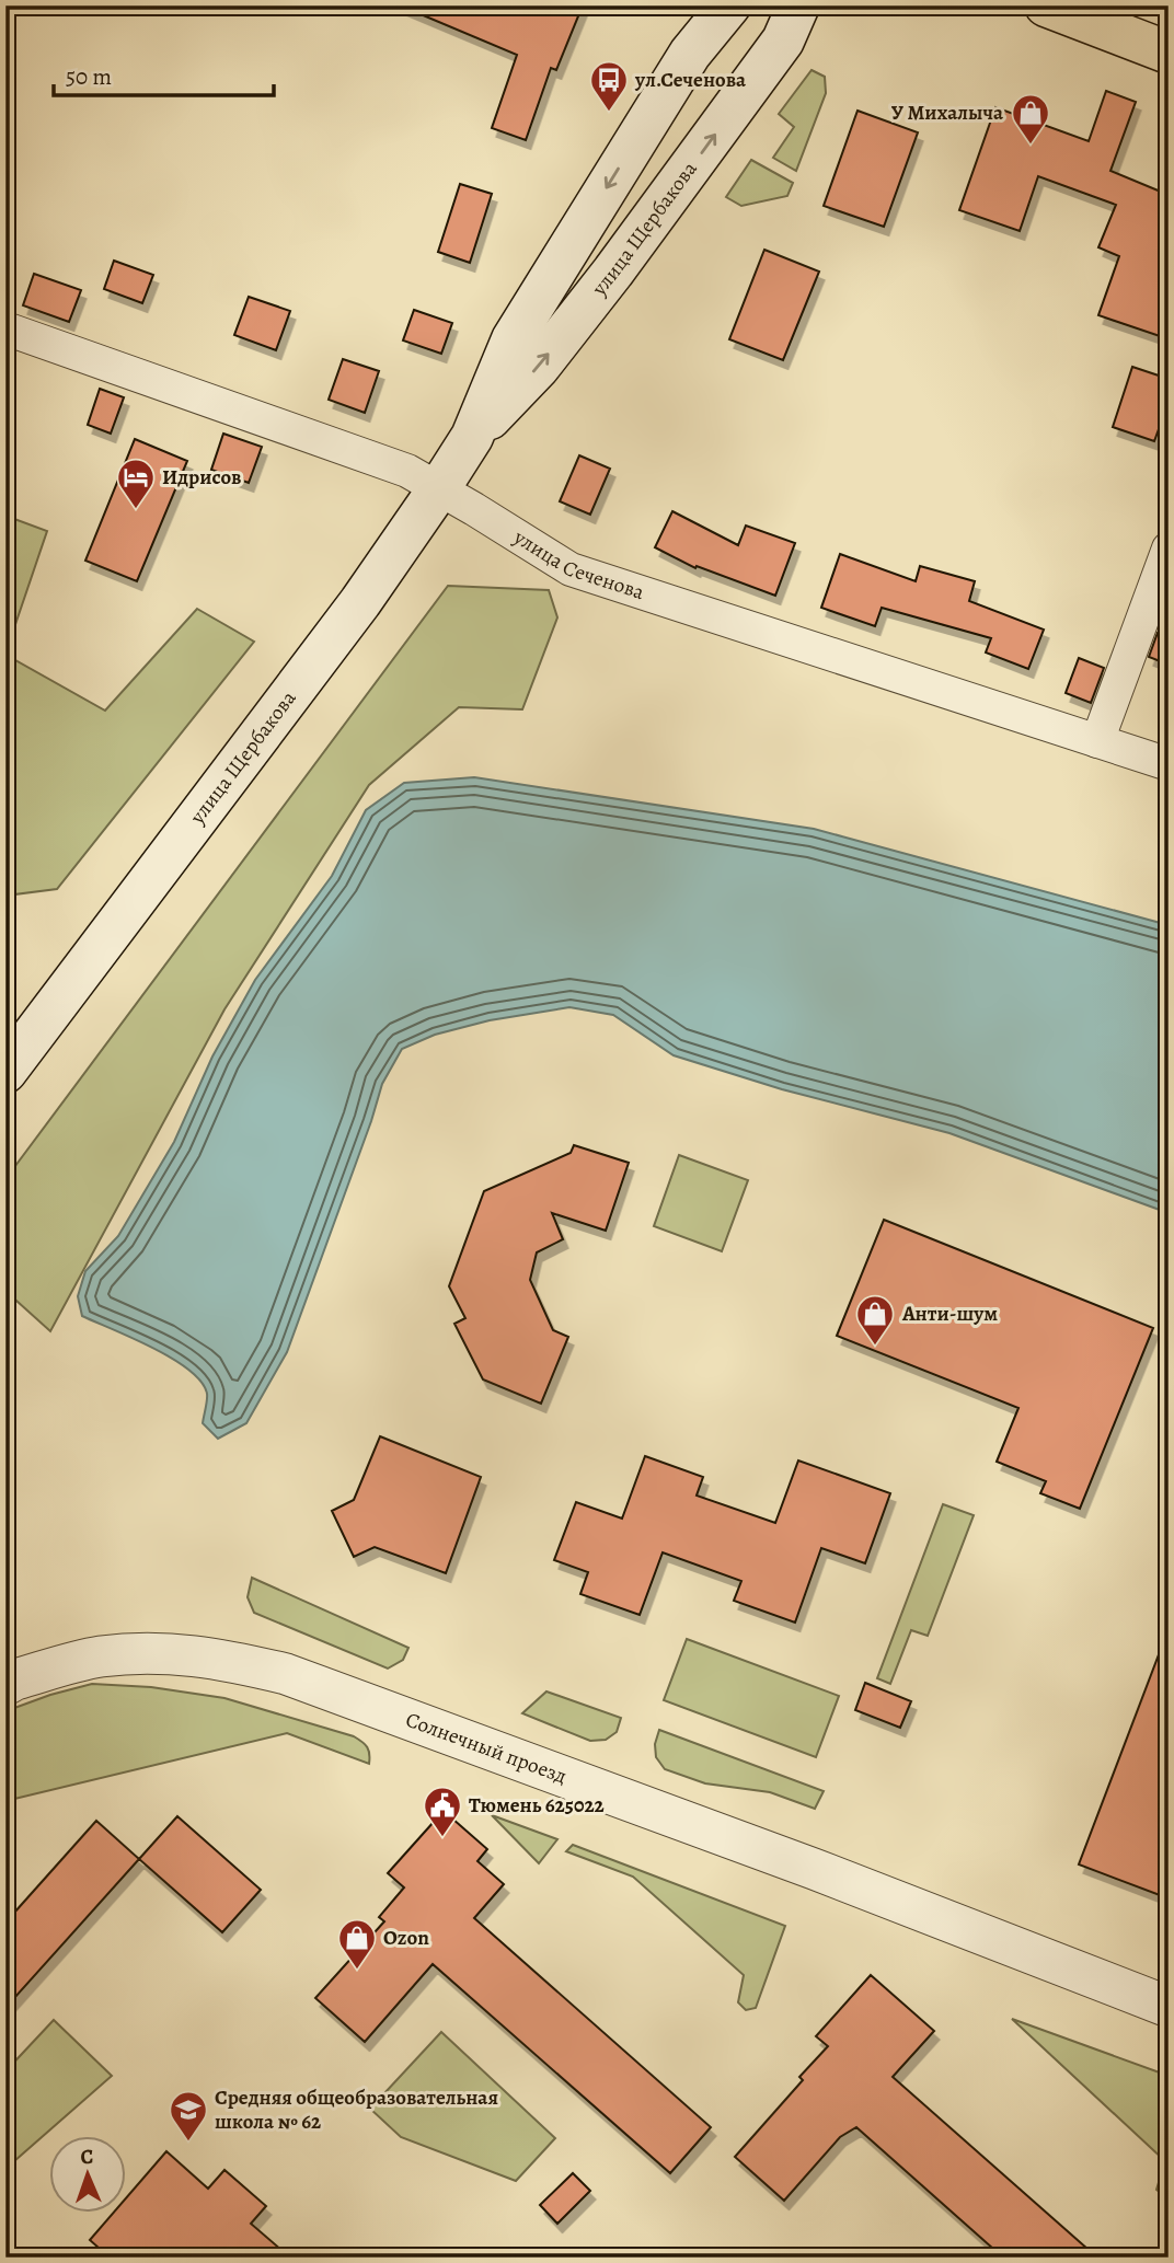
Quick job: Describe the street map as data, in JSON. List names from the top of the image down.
{
  "streets": {
    "main road": ["улица Щербакова"],
    "street": ["улица Сеченова", "Солнечный проезд"]
  },
  "crossings": [
    ["улица Щербакова", "улица Сеченова"]
  ],
  "places": {
    "bus stop": ["ул.Сеченова"],
    "shop": ["У Михалыча", "Анти-шум", "Ozon"],
    "hotel": ["Идрисов"],
    "public building": ["Тюмень 625022"],
    "school or university": ["Средняя общеобразовательная школа № 62"]
  },
  "scale_bar": "50 m",
  "north": "top"
}
